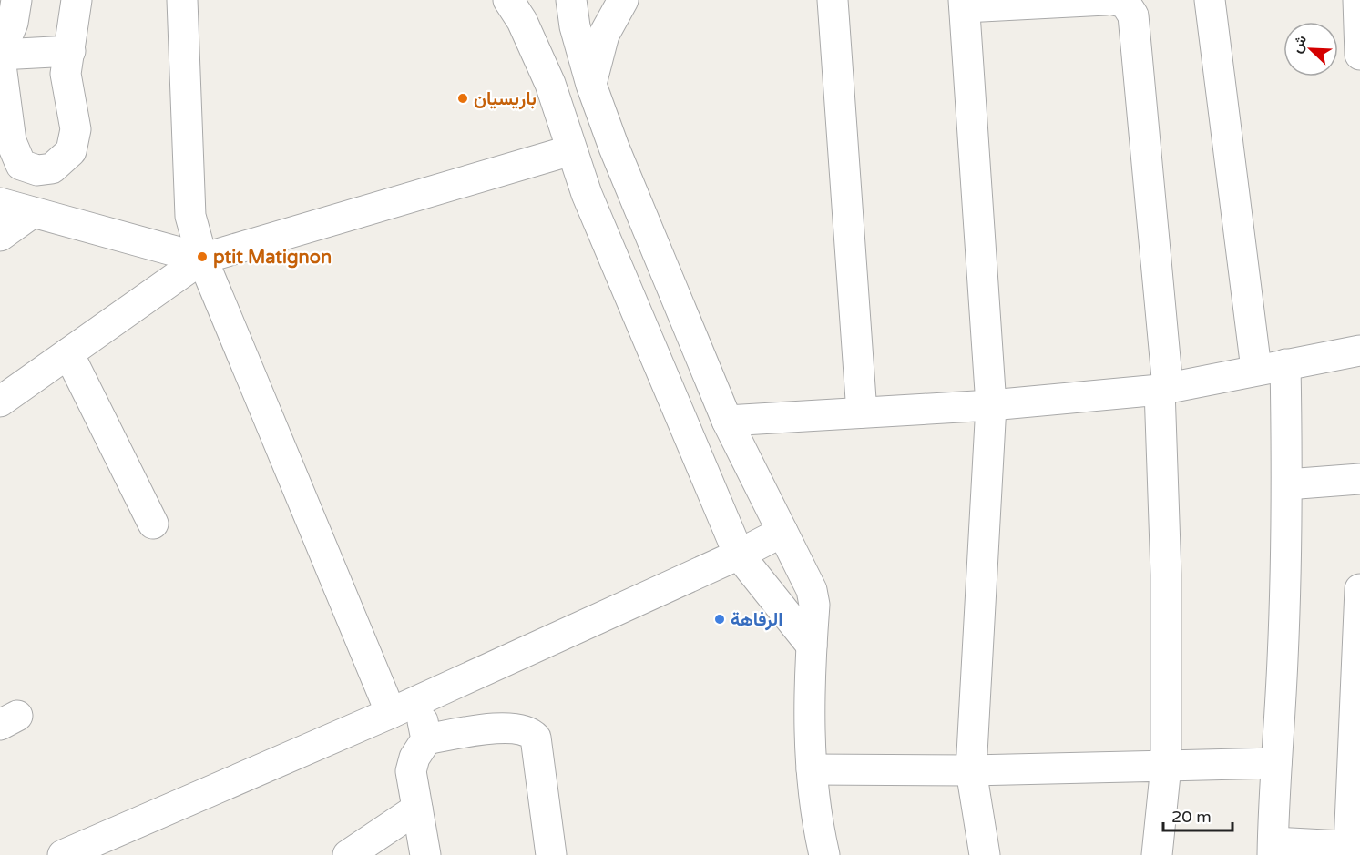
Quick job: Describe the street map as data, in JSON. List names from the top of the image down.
{
  "places": ["باريسيان", "ptit Matignon", "الرفاهة"],
  "scale_bar": "20 m",
  "north": "top left"
}
